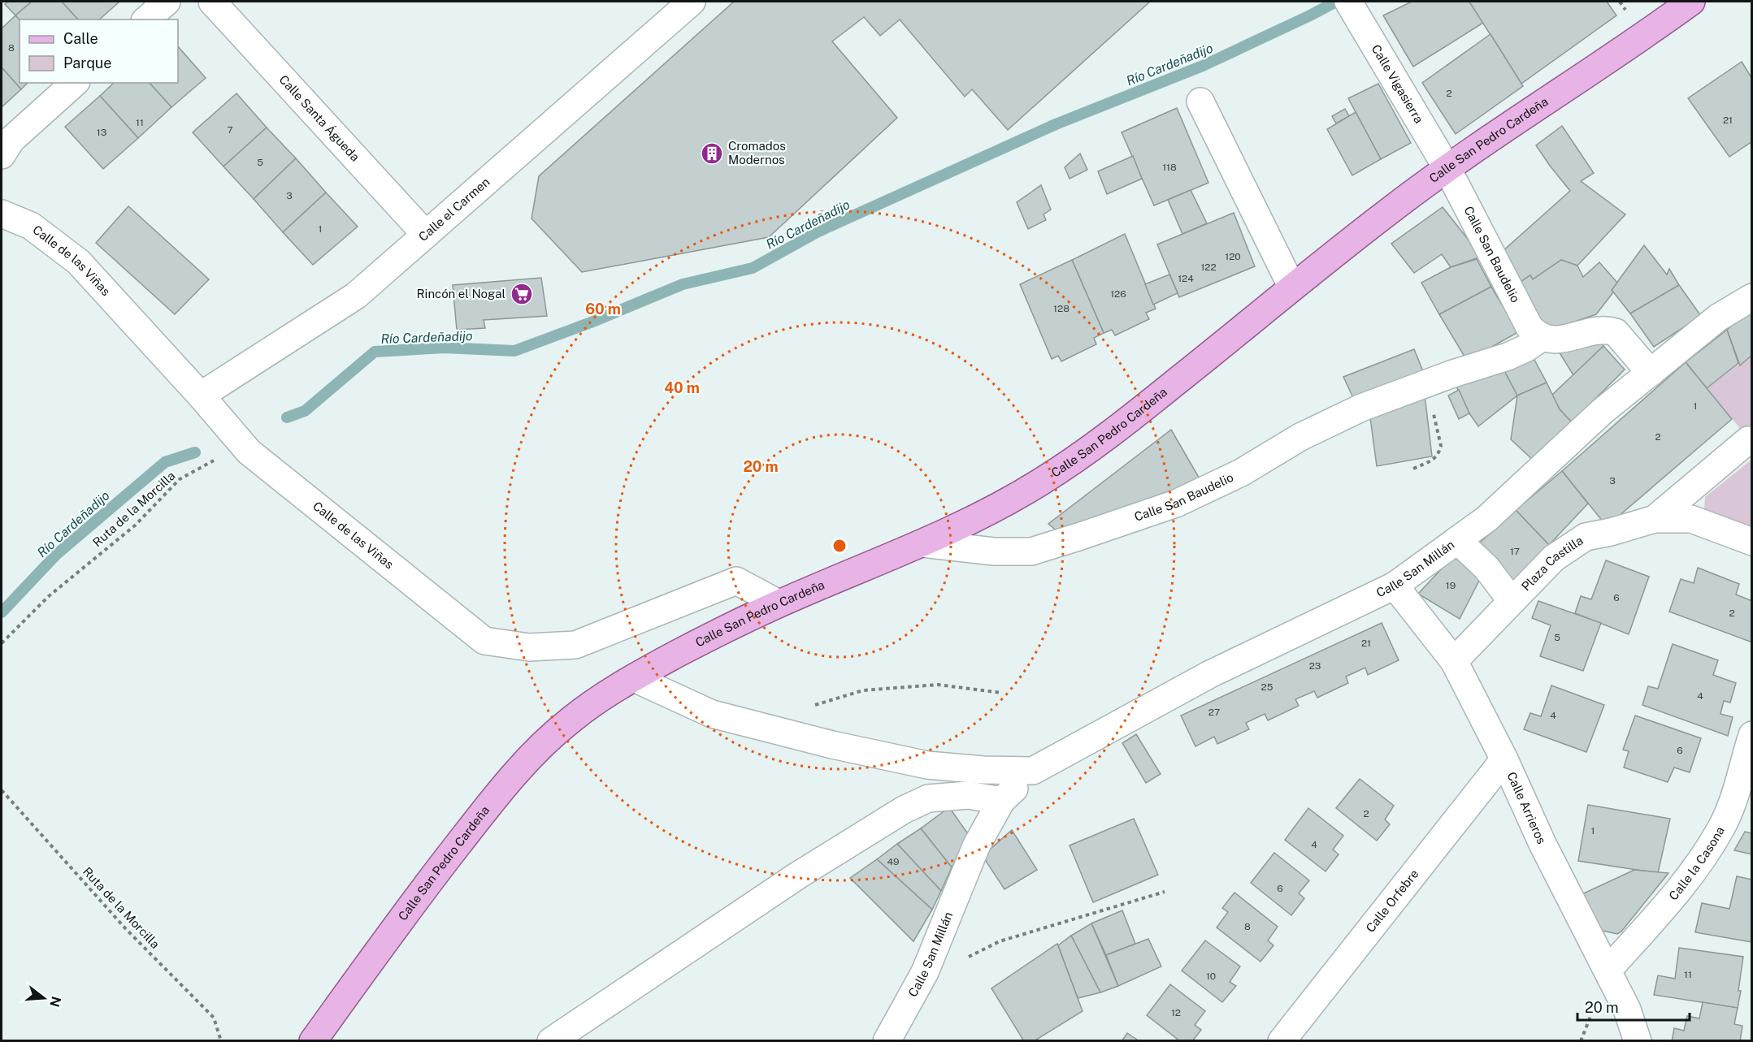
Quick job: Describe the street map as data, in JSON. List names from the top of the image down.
{
  "streets": {
    "main road": ["Calle San Pedro Cardeña"],
    "street": [
      "Calle Vigasierra",
      "Calle Santa Águeda",
      "Calle el Carmen",
      "Calle San Baudelio",
      "Calle de las Viñas",
      "Plaza Castilla",
      "Calle San Millán",
      "Calle Arrieros",
      "Calle la Casona",
      "Calle Orfebre"
    ],
    "path": ["Ruta de la Morcilla"]
  },
  "crossings": [
    ["Calle Vigasierra", "Calle San Pedro Cardeña"],
    ["Calle Vigasierra", "Calle San Baudelio"],
    ["Calle Santa Águeda", "Calle el Carmen"],
    ["Calle San Pedro Cardeña", "Calle San Baudelio"],
    ["Calle San Pedro Cardeña", "Calle de las Viñas"],
    ["Calle San Pedro Cardeña", "Calle San Millán"],
    ["Calle el Carmen", "Calle de las Viñas"],
    ["Calle de las Viñas", "Ruta de la Morcilla"],
    ["Plaza Castilla", "Calle San Millán"],
    ["Plaza Castilla", "Calle Arrieros"],
    ["Calle San Millán", "Calle Arrieros"],
    ["Calle Arrieros", "Calle la Casona"],
    ["Calle Arrieros", "Calle Orfebre"]
  ],
  "water": ["Río Cardeñadijo"],
  "places": {
    "building": ["Cromados Modernos"],
    "supermarket": ["Rincón el Nogal"]
  },
  "house_numbers": [
    "8",
    "2",
    "21",
    "11",
    "7",
    "13",
    "5",
    "118",
    "3",
    "1",
    "120",
    "122",
    "124",
    "126",
    "128",
    "1",
    "2",
    "3",
    "17",
    "19",
    "6",
    "2",
    "5",
    "21",
    "23",
    "25",
    "4",
    "27",
    "4",
    "6",
    "2",
    "1",
    "4",
    "49",
    "6",
    "8",
    "11",
    "10",
    "12"
  ],
  "legend": ["Calle", "Parque"],
  "scale_bar": "20 m",
  "north": "right",
  "rings": ["60 m", "40 m", "20 m"]
}
